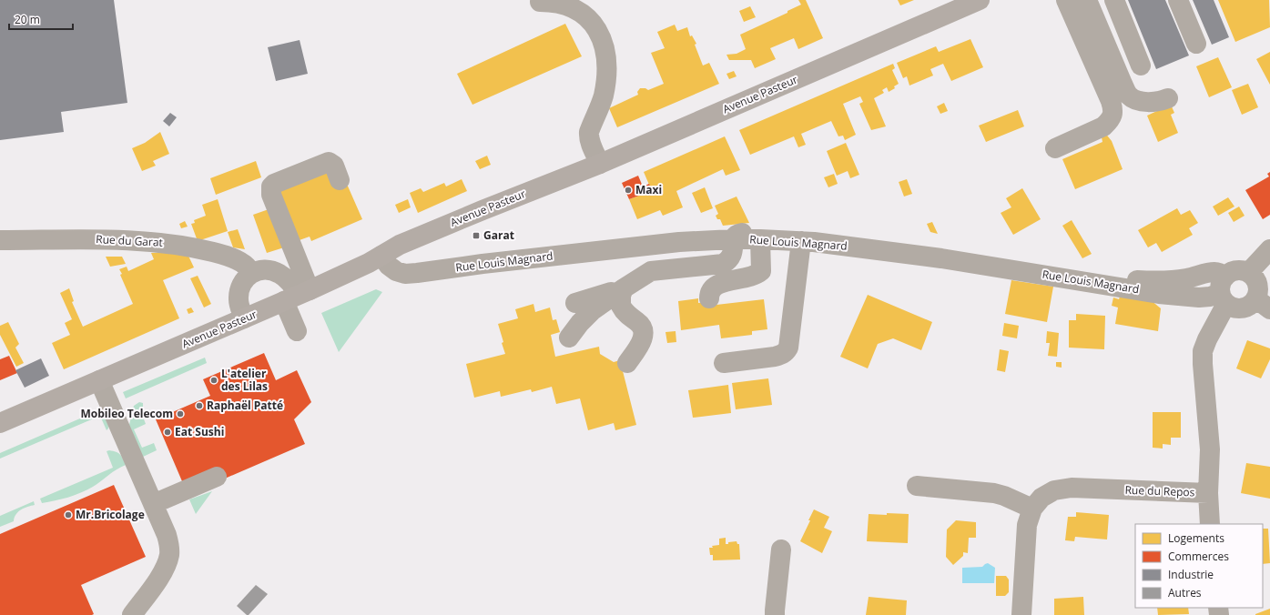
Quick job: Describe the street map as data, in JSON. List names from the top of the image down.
{
  "streets": {
    "main road": ["Avenue Pasteur"],
    "street": ["Rue du Garat", "Rue Louis Magnard", "Rue du Repos"]
  },
  "crossings": [
    ["Avenue Pasteur", "Rue Louis Magnard"],
    ["Rue Louis Magnard", "Rue du Repos"]
  ],
  "places": {
    "other": [
      "Maxi",
      "L'atelier des Lilas",
      "Raphaël Patté",
      "Mobileo Telecom",
      "Eat Sushi",
      "Mr.Bricolage"
    ],
    "transit": ["Garat"]
  },
  "legend": [
    "Logements",
    "Commerces",
    "Industrie",
    "Autres"
  ],
  "scale_bar": "20 m"
}
